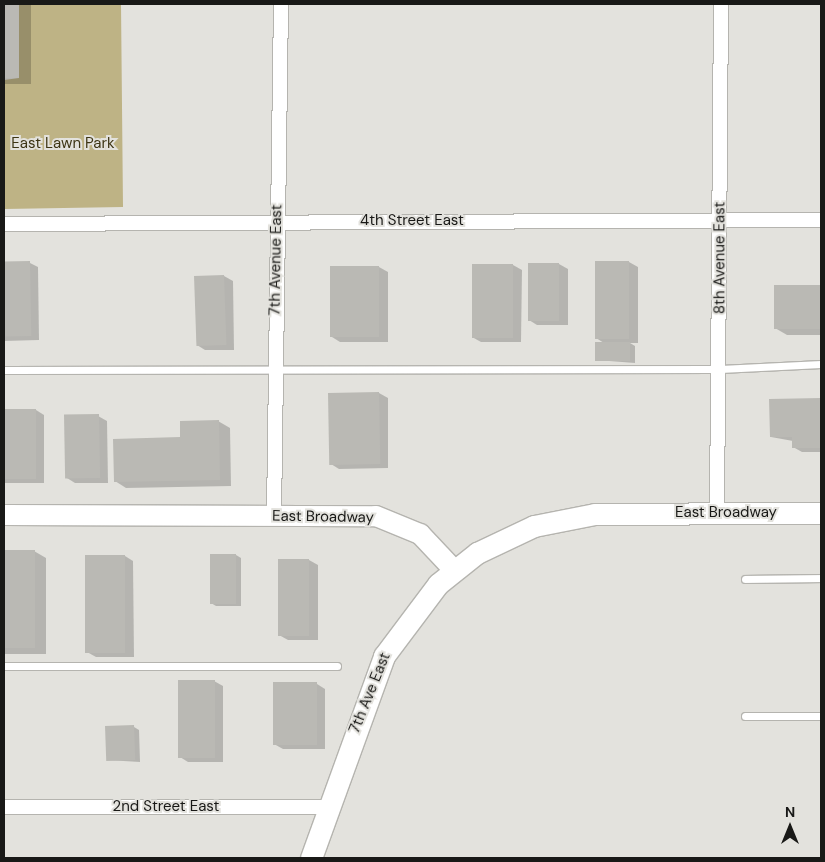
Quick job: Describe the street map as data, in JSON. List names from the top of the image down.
{
  "streets": {
    "main road": ["East Broadway", "7th Ave East"],
    "street": [
      "4th Street East",
      "8th Avenue East",
      "7th Avenue East",
      "2nd Street East"
    ]
  },
  "crossings": [
    ["4th Street East", "8th Avenue East"],
    ["4th Street East", "7th Avenue East"],
    ["8th Avenue East", "East Broadway"],
    ["7th Avenue East", "East Broadway"],
    ["East Broadway", "7th Ave East"],
    ["7th Ave East", "2nd Street East"]
  ],
  "parks": ["East Lawn Park"],
  "north": "top"
}
